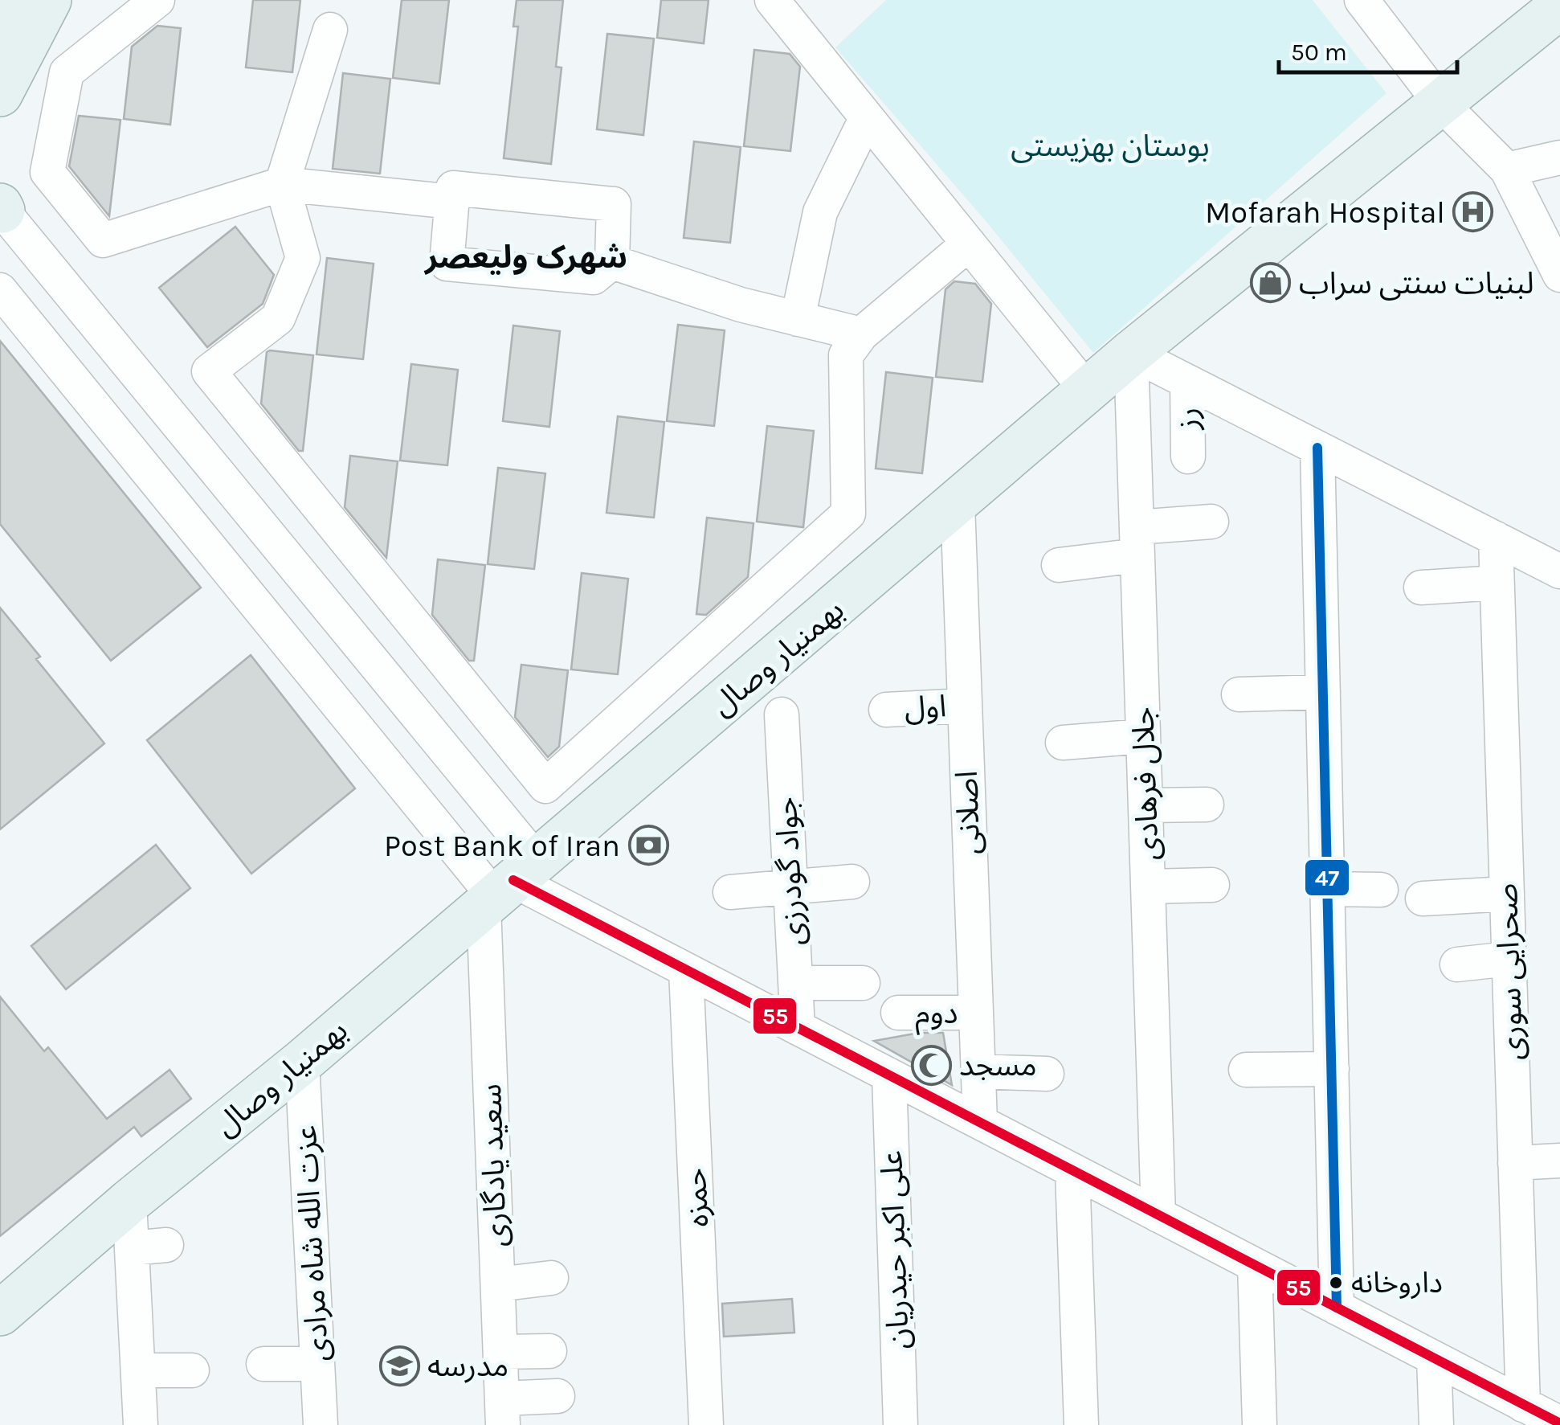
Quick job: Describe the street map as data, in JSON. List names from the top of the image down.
{
  "streets": {
    "main road": ["بهمنیار وصال"],
    "street": [
      "رز",
      "اول",
      "جلال فرهادی",
      "اصلانی",
      "جواد گودرزی",
      "صحرایی سوری",
      "دوم",
      "سعید یادگاری",
      "حمزه",
      "عزت الله شاه مرادی",
      "علی اکبر حیدریان"
    ]
  },
  "crossings": [
    ["بهمنیار وصال", "جلال فرهادی"],
    ["بهمنیار وصال", "اصلانی"],
    ["بهمنیار وصال", "سعید یادگاری"],
    ["بهمنیار وصال", "عزت الله شاه مرادی"],
    ["اول", "اصلانی"],
    ["اصلانی", "دوم"]
  ],
  "districts": ["شهرک ولیعصر"],
  "parks": ["بوستان بهزیستی"],
  "places": {
    "hospital": ["Mofarah Hospital"],
    "shop": ["لبنیات سنتی سراب"],
    "bank": ["Post Bank of Iran"],
    "mosque": ["مسجد"],
    "other": ["داروخانه"],
    "school or university": ["مدرسه"]
  },
  "lines": ["transit line 47", "transit line 55"],
  "scale_bar": "50 m"
}
